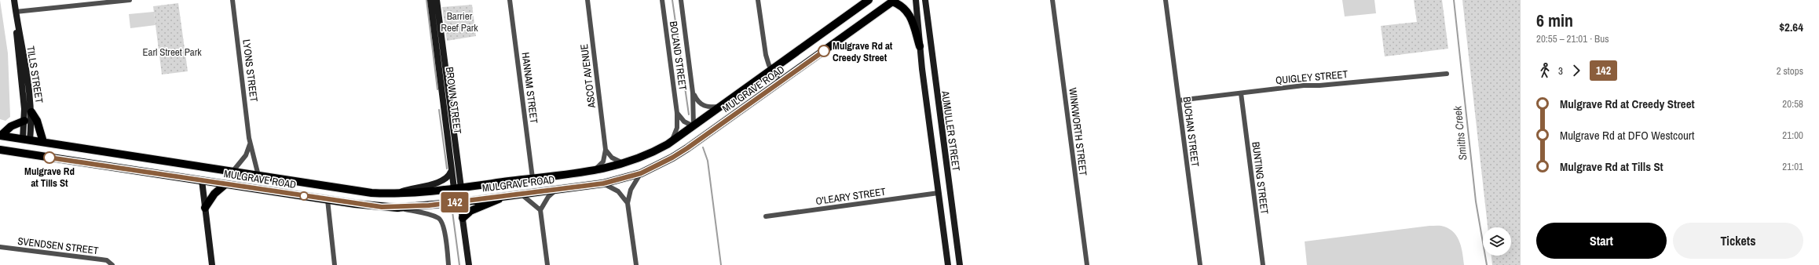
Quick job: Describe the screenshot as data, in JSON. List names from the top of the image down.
{
  "streets": {
    "main road": ["MULGRAVE ROAD", "BROWN STREET"],
    "street": [
      "BOLAND STREET",
      "LYONS STREET",
      "TILLS STREET",
      "ASCOT AVENUE",
      "QUIGLEY STREET",
      "HANNAM STREET",
      "AUMULLER STREET",
      "WINKWORTH STREET",
      "BUCHAN STREET",
      "BUNTING STREET",
      "O'LEARY STREET",
      "SVENDSEN STREET"
    ]
  },
  "crossings": [
    ["BOLAND STREET", "MULGRAVE ROAD"],
    ["LYONS STREET", "MULGRAVE ROAD"],
    ["TILLS STREET", "MULGRAVE ROAD"],
    ["ASCOT AVENUE", "MULGRAVE ROAD"],
    ["QUIGLEY STREET", "BUCHAN STREET"],
    ["QUIGLEY STREET", "BUNTING STREET"],
    ["HANNAM STREET", "MULGRAVE ROAD"],
    ["MULGRAVE ROAD", "BROWN STREET"],
    ["AUMULLER STREET", "O'LEARY STREET"]
  ],
  "water": ["Smiths Creek"],
  "parks": ["Barrier Reef Park", "Earl Street Park"],
  "places": ["Mulgrave Rd at Creedy Street", "Mulgrave Rd at Tills St"],
  "lines": ["bus line 142"],
  "page": {
    "on_map": "142",
    "heading": ["6 min", "20:55 – 21:01 · Bus", "$2.64"],
    "legs": ["3", "142", "2 stops"],
    "list": [
      {
        "name": "Mulgrave Rd at Creedy Street",
        "value": "20:58"
      },
      {
        "name": "Mulgrave Rd at DFO Westcourt",
        "value": "21:00"
      },
      {
        "name": "Mulgrave Rd at Tills St",
        "value": "21:01"
      }
    ],
    "buttons": ["Start", "Tickets"]
  }
}
